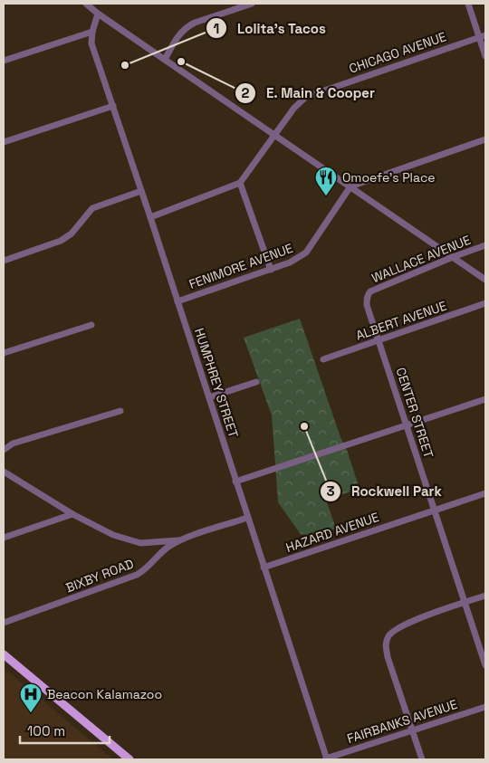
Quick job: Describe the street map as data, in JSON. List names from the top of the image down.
{
  "streets": {
    "street": [
      "CHICAGO AVENUE",
      "WALLACE AVENUE",
      "FENIMORE AVENUE",
      "ALBERT AVENUE",
      "HUMPHREY STREET",
      "CENTER STREET",
      "HAZARD AVENUE",
      "BIXBY ROAD",
      "FAIRBANKS AVENUE"
    ]
  },
  "crossings": [
    ["WALLACE AVENUE", "CENTER STREET"],
    ["FENIMORE AVENUE", "HUMPHREY STREET"],
    ["ALBERT AVENUE", "CENTER STREET"],
    ["HUMPHREY STREET", "HAZARD AVENUE"],
    ["HUMPHREY STREET", "BIXBY ROAD"],
    ["HUMPHREY STREET", "FAIRBANKS AVENUE"],
    ["CENTER STREET", "HAZARD AVENUE"]
  ],
  "places": {
    "other": ["E. Main & Cooper", "Lolita's Tacos", "Rockwell Park"],
    "restaurant": ["Omoefe's Place"],
    "hospital": ["Beacon Kalamazoo"]
  },
  "scale_bar": "100 m"
}
